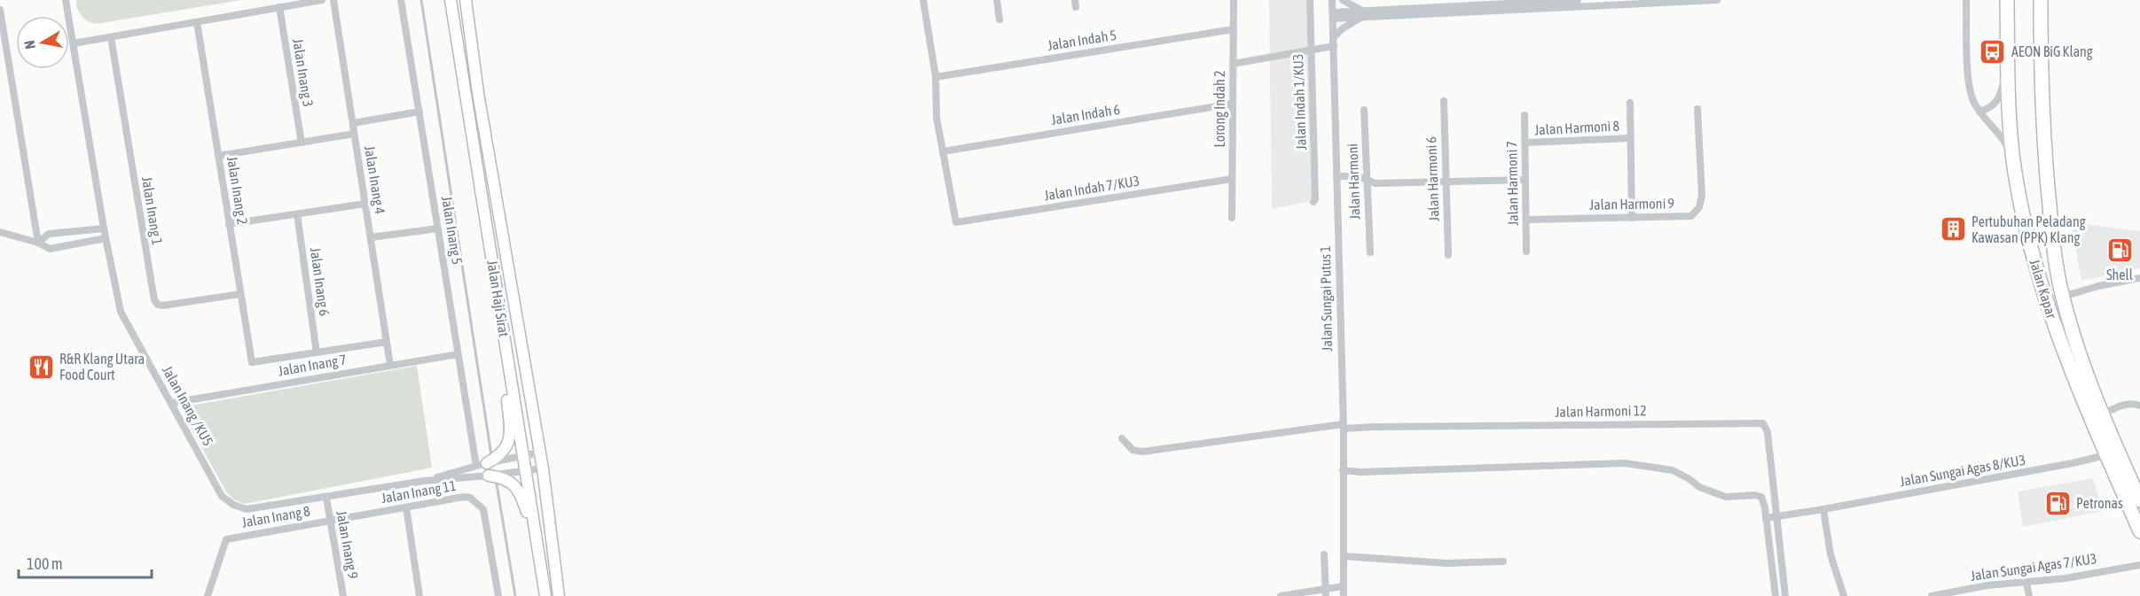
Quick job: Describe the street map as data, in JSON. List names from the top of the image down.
{
  "streets": {
    "highway": ["Jalan Kapar"],
    "main road": ["Jalan Haji Sirat"],
    "street": [
      "Jalan Indah 5",
      "Jalan Inang 3",
      "Jalan Indah 1/KU3",
      "Lorong Indah 2",
      "Jalan Indah 6",
      "Jalan Harmoni 8",
      "Jalan Harmoni 6",
      "Jalan Inang 4",
      "Jalan Harmoni",
      "Jalan Harmoni 7",
      "Jalan Indah 7/KU3",
      "Jalan Inang 2",
      "Jalan Harmoni 9",
      "Jalan Inang 1",
      "Jalan Inang 5",
      "Jalan Inang 6",
      "Jalan Sungai Putus 1",
      "Jalan Inang 7",
      "Jalan Inang /KU5",
      "Jalan Harmoni 12",
      "Jalan Sungai Agas 8/KU3",
      "Jalan Inang 11",
      "Jalan Inang 8",
      "Jalan Inang 9",
      "Jalan Sungai Agas 7/KU3"
    ]
  },
  "crossings": [
    ["Jalan Indah 5", "Lorong Indah 2"],
    ["Lorong Indah 2", "Jalan Indah 6"],
    ["Lorong Indah 2", "Jalan Indah 7/KU3"],
    ["Jalan Indah 6", "Jalan Indah 7/KU3"],
    ["Jalan Harmoni 8", "Jalan Harmoni 7"],
    ["Jalan Inang 4", "Jalan Inang 7"],
    ["Jalan Harmoni 7", "Jalan Harmoni 9"],
    ["Jalan Inang 2", "Jalan Inang 1"],
    ["Jalan Inang 2", "Jalan Inang 6"],
    ["Jalan Inang 5", "Jalan Inang 7"],
    ["Jalan Inang 5", "Jalan Inang /KU5"],
    ["Jalan Kapar", "Jalan Sungai Agas 8/KU3"],
    ["Jalan Sungai Putus 1", "Jalan Harmoni 12"],
    ["Jalan Inang 7", "Jalan Inang /KU5"],
    ["Jalan Inang /KU5", "Jalan Inang 9"],
    ["Jalan Harmoni 12", "Jalan Sungai Agas 8/KU3"],
    ["Jalan Inang 11", "Jalan Inang 8"],
    ["Jalan Inang 11", "Jalan Inang 9"],
    ["Jalan Inang 8", "Jalan Inang 9"]
  ],
  "places": {
    "bus stop": ["AEON BiG Klang"],
    "building": ["Pertubuhan Peladang Kawasan (PPK) Klang"],
    "fuel station": ["Shell", "Petronas"],
    "restaurant": ["R&R Klang Utara Food Court"]
  },
  "scale_bar": "100 m",
  "north": "left"
}
